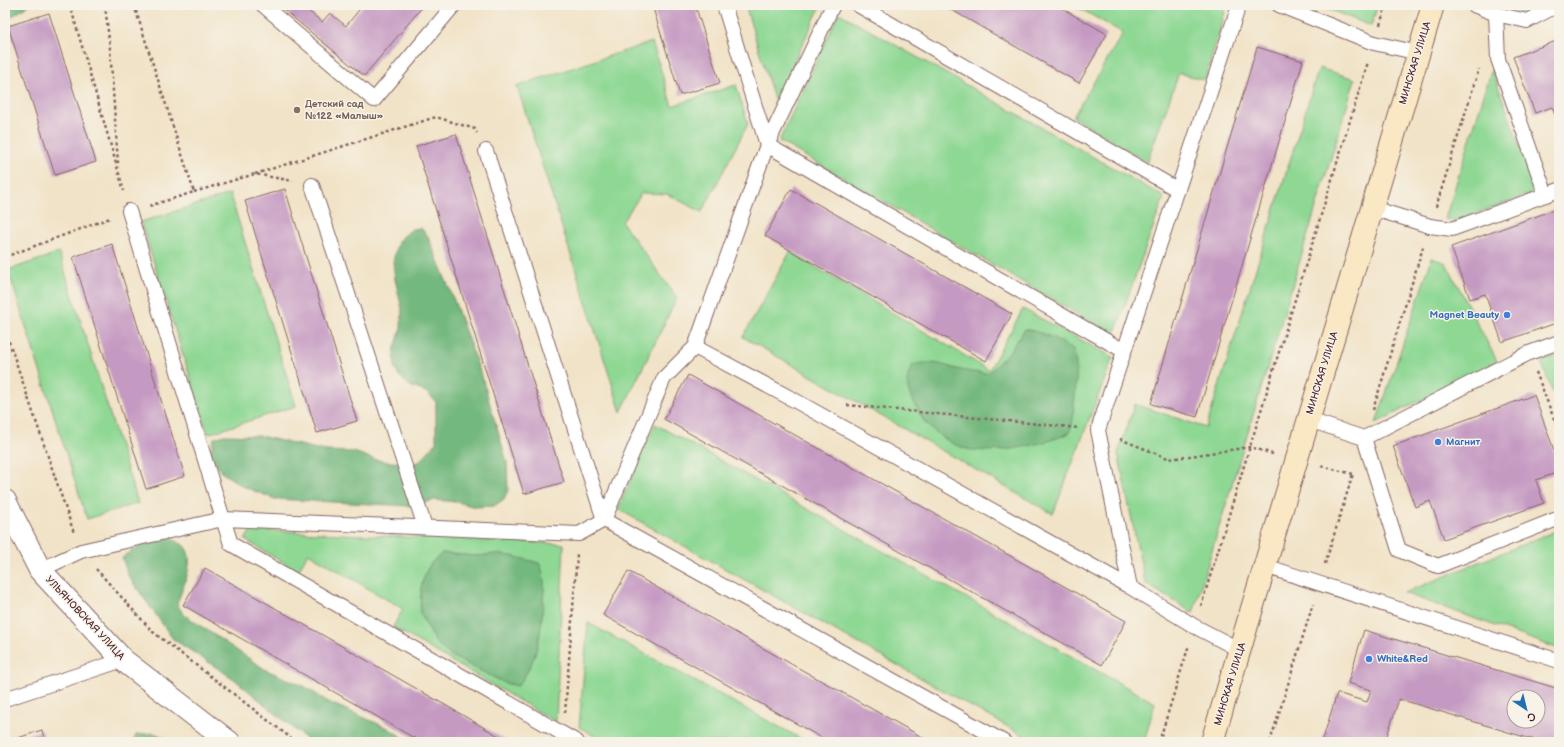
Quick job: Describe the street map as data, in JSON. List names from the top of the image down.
{
  "streets": {
    "main road": ["МИНСКАЯ УЛИЦА"],
    "street": ["УЛЬЯНОВСКАЯ УЛИЦА"]
  },
  "places": [
    "Детский сад №122 «Малыш»",
    "Magnet Beauty",
    "Магнит",
    "White&Red"
  ],
  "north": "bottom right"
}
